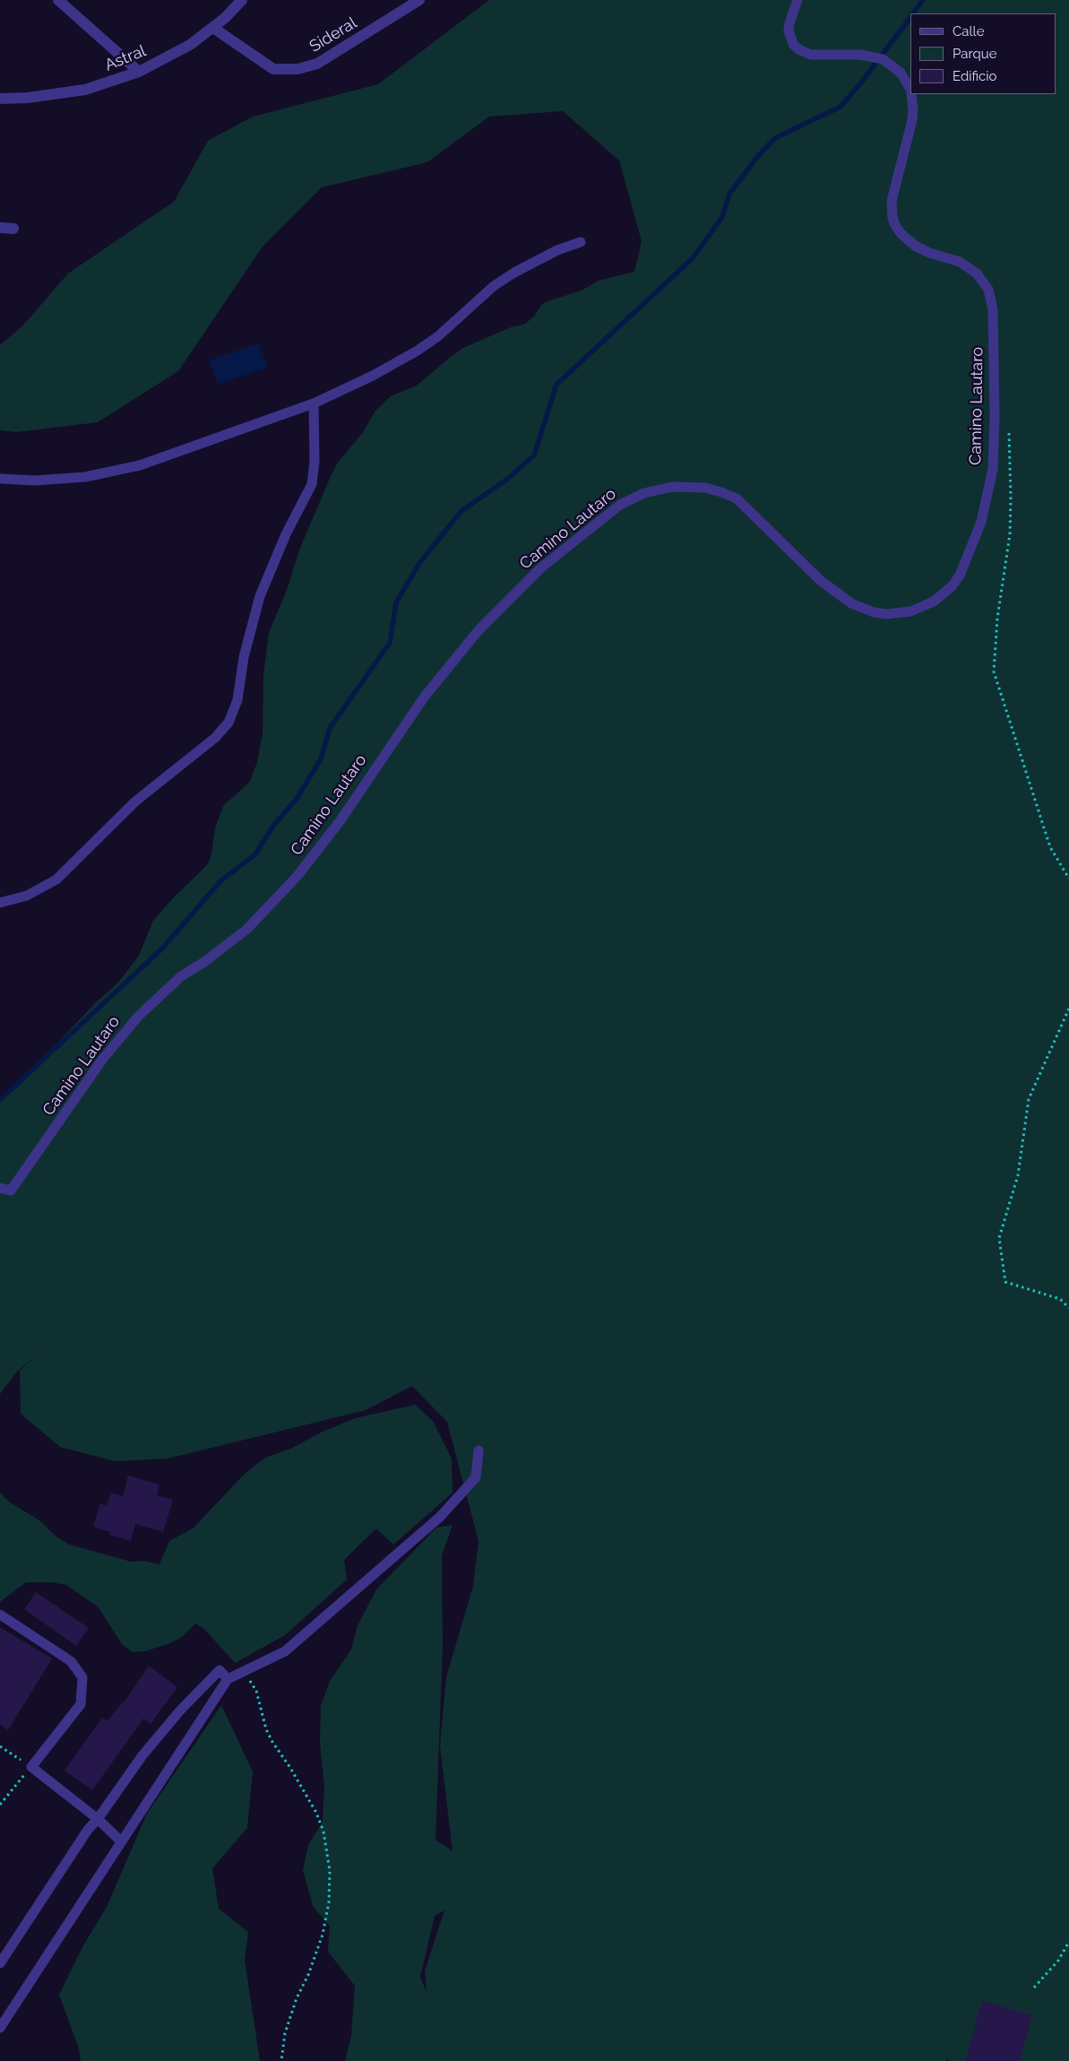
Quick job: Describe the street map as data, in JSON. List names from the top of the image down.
{
  "streets": {
    "street": ["Sideral", "Astral"],
    "lane": ["Camino Lautaro"]
  },
  "crossings": [
    ["Sideral", "Astral"]
  ],
  "legend": ["Calle", "Parque", "Edificio"]
}
